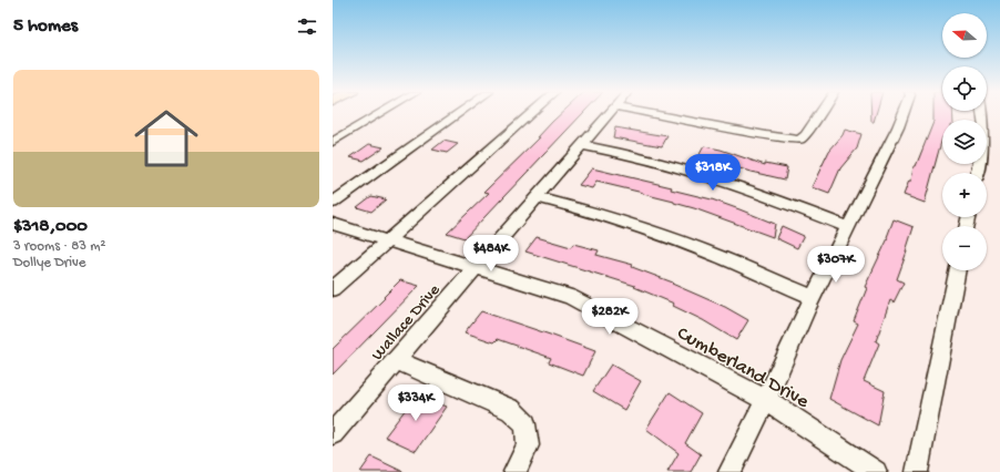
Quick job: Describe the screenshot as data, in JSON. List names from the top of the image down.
{
  "streets": {
    "street": ["Wallace Drive", "Cumberland Drive"]
  },
  "crossings": [
    ["Wallace Drive", "Cumberland Drive"]
  ],
  "north": "left",
  "page": {
    "heading": "5 homes",
    "map_buttons": ["+", "−"],
    "list": [
      {
        "name": "$318,000",
        "note": "3 rooms · 83 m² · Dollye Drive"
      }
    ],
    "price": [
      "$318K",
      "$484K",
      "$307K",
      "$282K",
      "$334K"
    ]
  }
}
